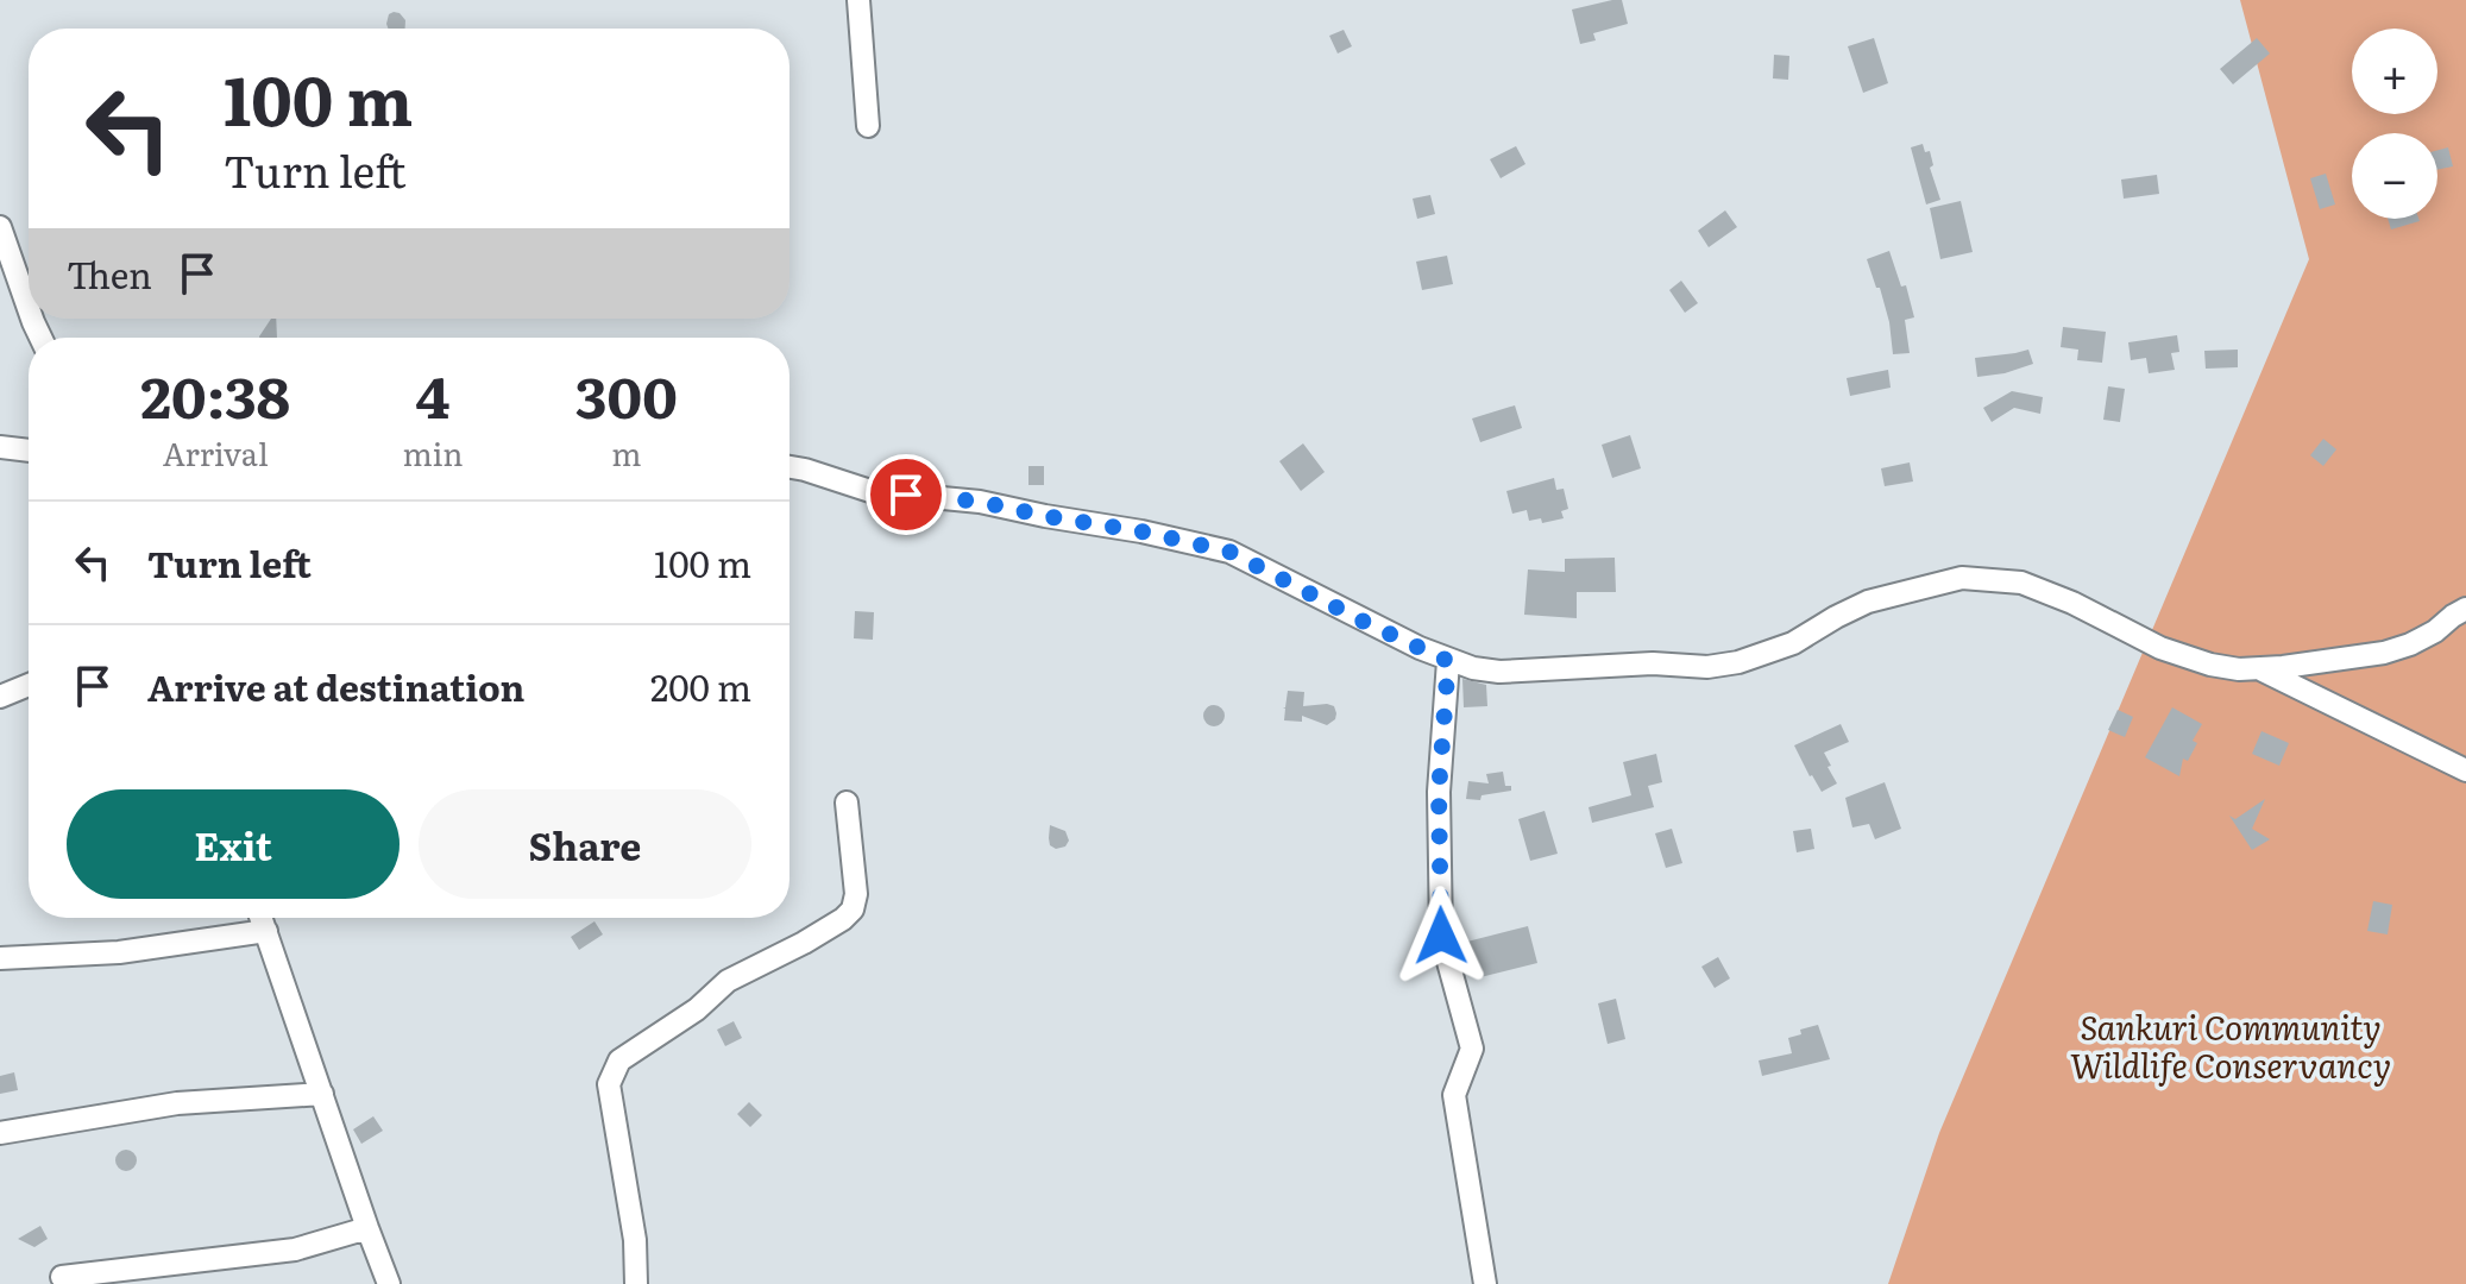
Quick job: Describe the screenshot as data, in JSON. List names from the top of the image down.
{
  "parks": ["Sankuri Community Wildlife Conservancy"],
  "page": {
    "map_buttons": ["+", "−"],
    "turn": ["100 m", "Turn left"],
    "then": "Then",
    "eta": [
      "20:38",
      "Arrival",
      "4",
      "min",
      "300",
      "m"
    ],
    "list": [
      {
        "name": "Turn left",
        "value": "100 m"
      },
      {
        "name": "Arrive at destination",
        "value": "200 m"
      }
    ],
    "buttons": ["Exit", "Share"]
  }
}
